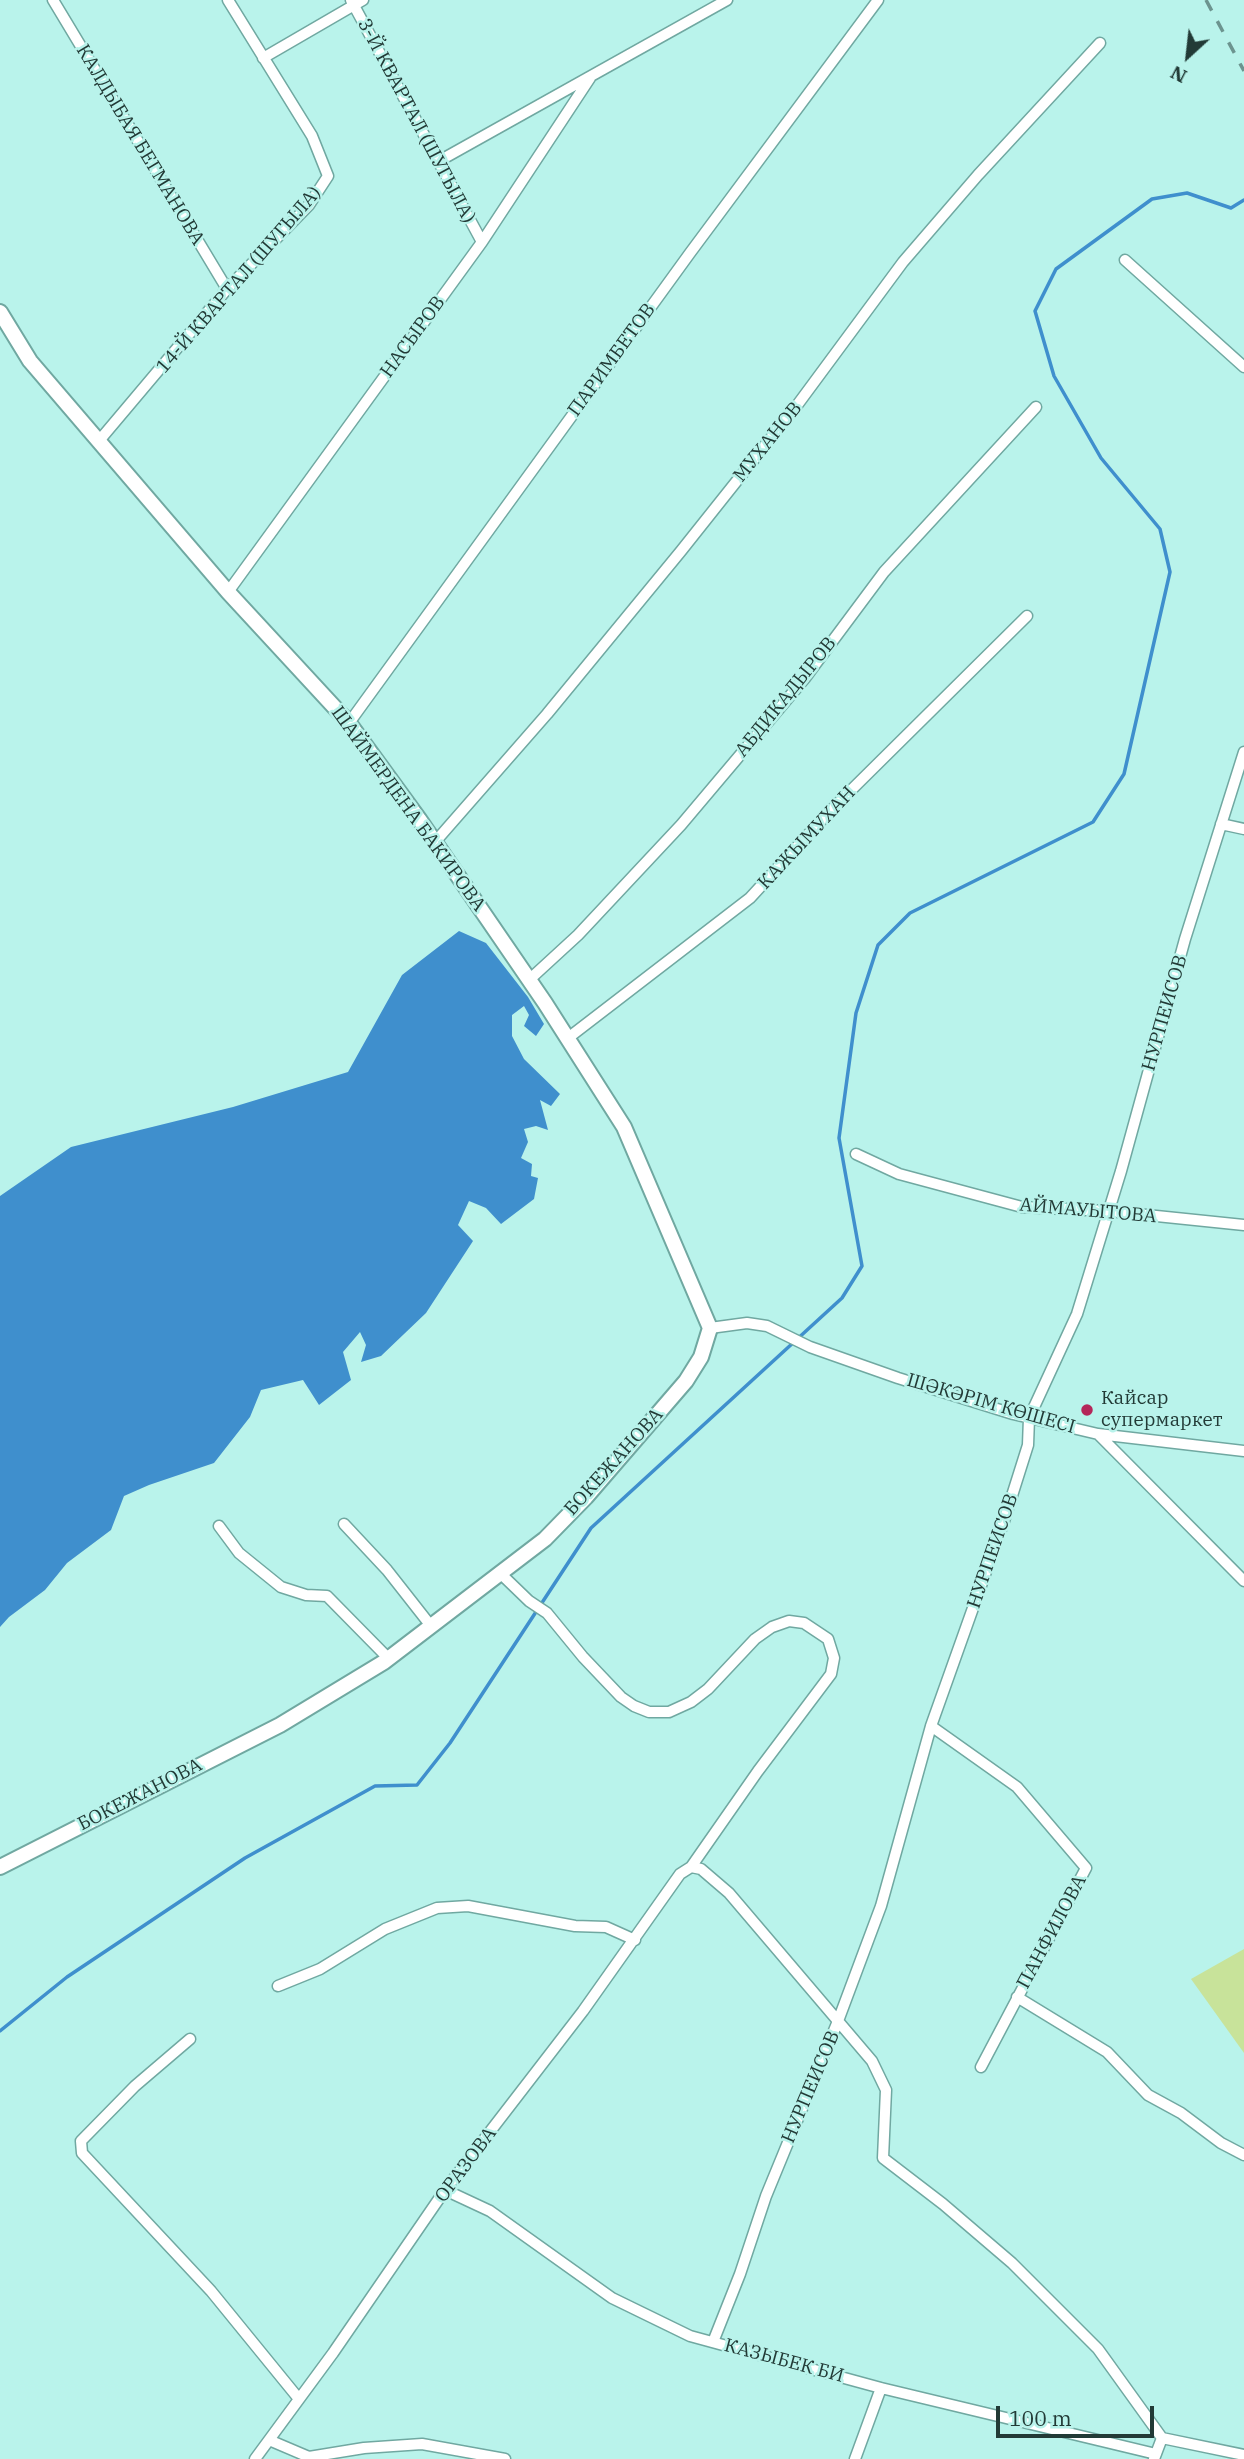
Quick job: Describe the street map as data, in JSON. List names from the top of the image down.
{
  "streets": {
    "street": [
      "3-Й КВАРТАЛ (ШУГЫЛА)",
      "КАЛДЫБАЯ БЕГМАНОВА",
      "14-Й КВАРТАЛ (ШУГЫЛА)",
      "НАСЫРОВ",
      "ПАРИМБЕТОВ",
      "МУХАНОВ",
      "АБДИКАДЫРОВ",
      "ШАЙМЕРДЕНА БАКИРОВА",
      "КАЖЫМУХАН",
      "НУРПЕИСОВ",
      "АЙМАУЫТОВА",
      "ШӘКӘРІМ КӨШЕСІ",
      "БОКЕЖАНОВА",
      "ПАНФИЛОВА",
      "ОРАЗОВА",
      "КАЗЫБЕК БИ"
    ]
  },
  "crossings": [
    ["3-Й КВАРТАЛ (ШУГЫЛА)", "НАСЫРОВ"],
    ["КАЛДЫБАЯ БЕГМАНОВА", "14-Й КВАРТАЛ (ШУГЫЛА)"],
    ["14-Й КВАРТАЛ (ШУГЫЛА)", "ШАЙМЕРДЕНА БАКИРОВА"],
    ["НАСЫРОВ", "ШАЙМЕРДЕНА БАКИРОВА"],
    ["ПАРИМБЕТОВ", "ШАЙМЕРДЕНА БАКИРОВА"],
    ["МУХАНОВ", "ШАЙМЕРДЕНА БАКИРОВА"],
    ["АБДИКАДЫРОВ", "ШАЙМЕРДЕНА БАКИРОВА"],
    ["ШАЙМЕРДЕНА БАКИРОВА", "КАЖЫМУХАН"],
    ["ШАЙМЕРДЕНА БАКИРОВА", "ШӘКӘРІМ КӨШЕСІ"],
    ["ШАЙМЕРДЕНА БАКИРОВА", "БОКЕЖАНОВА"],
    ["НУРПЕИСОВ", "АЙМАУЫТОВА"],
    ["НУРПЕИСОВ", "ШӘКӘРІМ КӨШЕСІ"],
    ["НУРПЕИСОВ", "ПАНФИЛОВА"],
    ["НУРПЕИСОВ", "КАЗЫБЕК БИ"],
    ["ШӘКӘРІМ КӨШЕСІ", "БОКЕЖАНОВА"],
    ["ОРАЗОВА", "КАЗЫБЕК БИ"]
  ],
  "places": ["Кайсар супермаркет"],
  "scale_bar": "100 m",
  "north": "bottom left"
}
